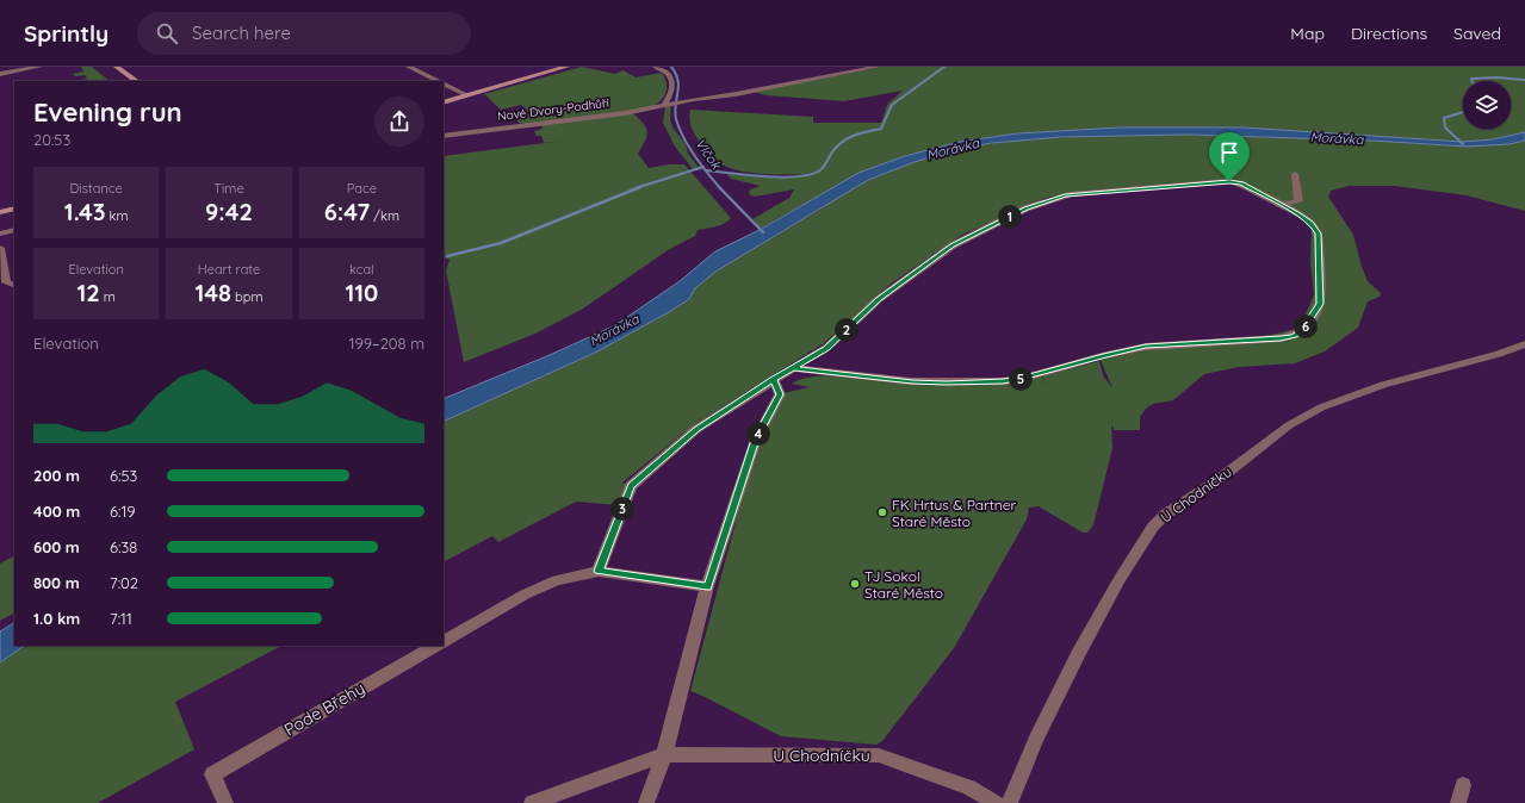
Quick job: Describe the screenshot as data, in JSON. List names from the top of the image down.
{
  "streets": {
    "street": ["Nové Dvory-Podhůří", "U Chodníčku", "Pode Břehy"]
  },
  "water": ["Morávka", "Vlčok"],
  "places": ["FK Hrtus & Partner Staré Město", "TJ Sokol Staré Město"],
  "page": {
    "header": "Sprintly",
    "search": "Search here",
    "nav": ["Map", "Directions", "Saved"],
    "heading": ["Evening run", "20:53"],
    "stats": [
      ["Distance", "1.43 km"],
      ["Time", "9:42"],
      ["Pace", "6:47 /km"],
      ["Elevation", "12 m"],
      ["Heart rate", "148 bpm"],
      ["kcal", "110"]
    ],
    "pins": [
      "1",
      "6",
      "2",
      "5",
      "4",
      "3"
    ],
    "chart": ["Elevation", "199–208 m"],
    "list": [
      {
        "name": "200 m",
        "note": "6:53"
      },
      {
        "name": "400 m",
        "note": "6:19"
      },
      {
        "name": "600 m",
        "note": "6:38"
      },
      {
        "name": "800 m",
        "note": "7:02"
      },
      {
        "name": "1.0 km",
        "note": "7:11"
      }
    ]
  }
}
